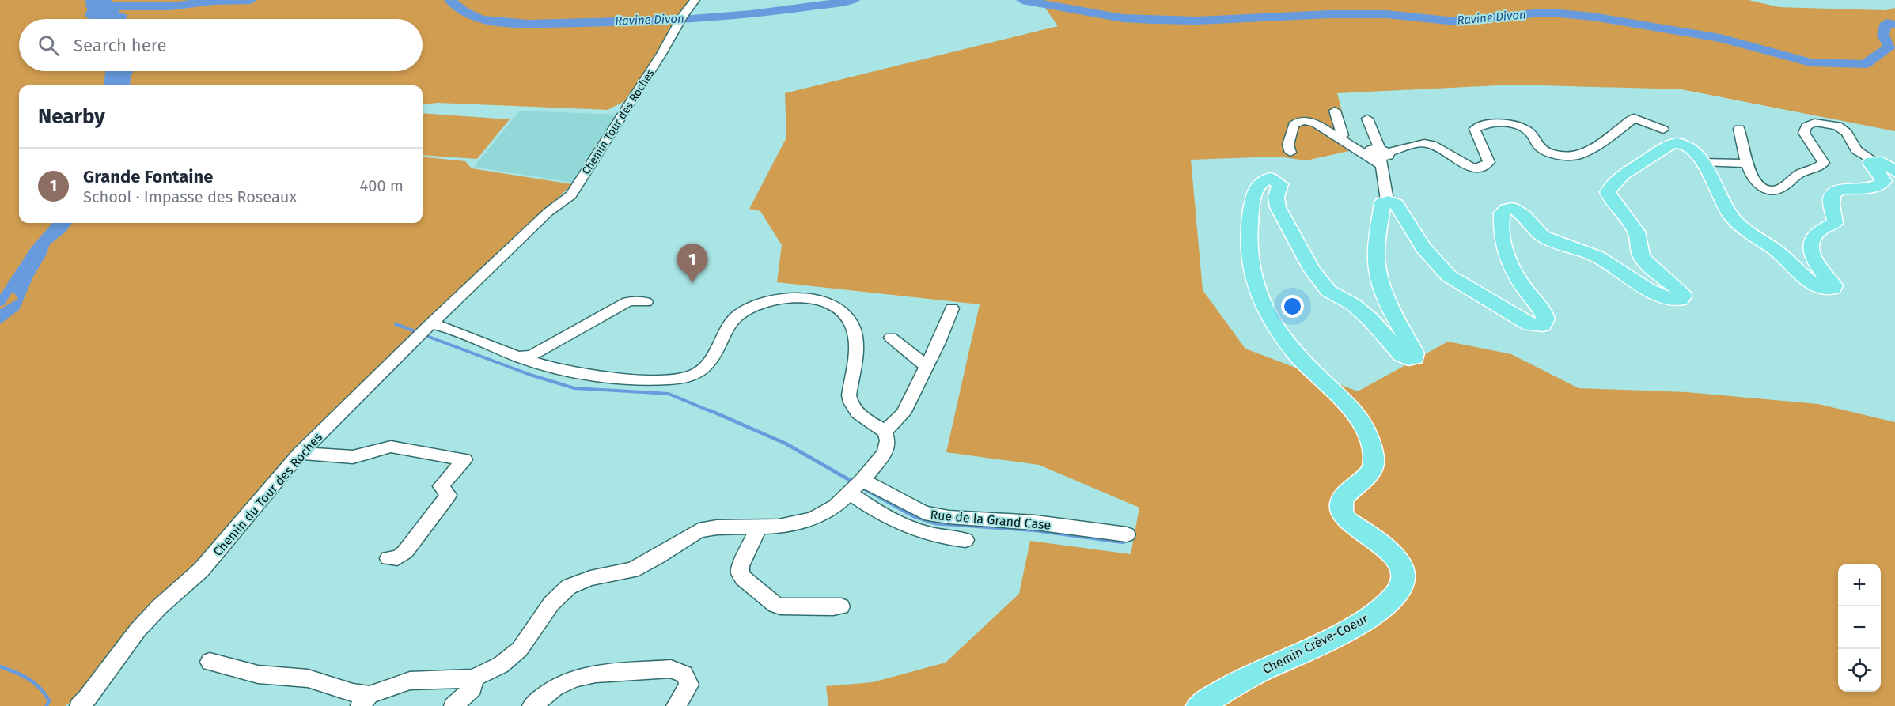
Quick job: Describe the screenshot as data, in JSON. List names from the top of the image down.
{
  "streets": {
    "main road": ["Chemin Crève-Coeur"],
    "street": ["Chemin Tour des Roches", "Chemin du Tour des Roches", "Rue de la Grand Case"]
  },
  "crossings": [
    ["Chemin Tour des Roches", "Chemin du Tour des Roches"]
  ],
  "water": ["Ravine Divon"],
  "page": {
    "search": "Search here",
    "heading": "Nearby",
    "list": [
      {
        "mark": "1",
        "name": "Grande Fontaine",
        "note": "School · Impasse des Roseaux",
        "value": "400 m"
      }
    ],
    "pins": "1",
    "map_buttons": ["+", "−"]
  }
}
